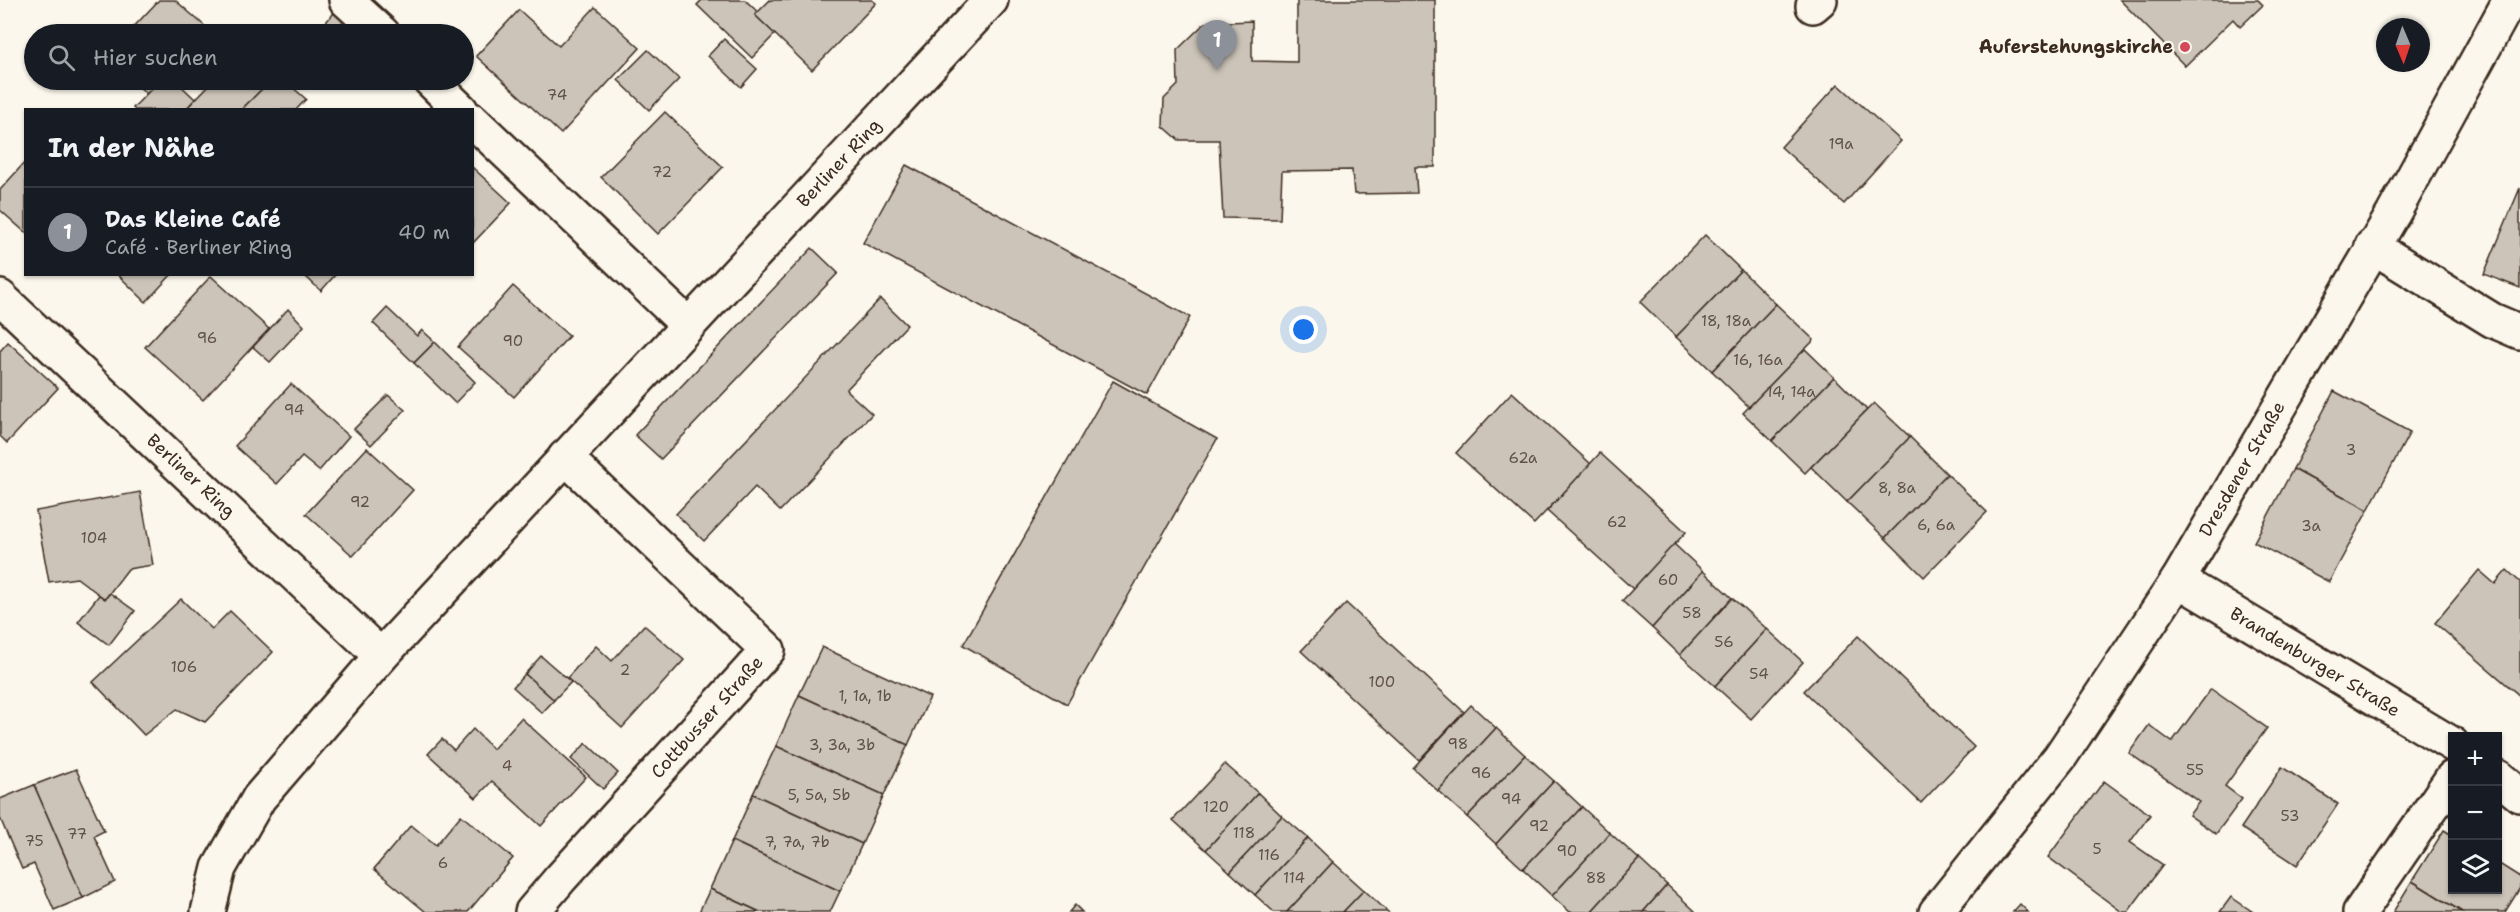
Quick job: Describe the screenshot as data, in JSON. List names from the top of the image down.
{
  "streets": {
    "street": [
      "Berliner Ring",
      "Dresdener Straße",
      "Brandenburger Straße",
      "Cottbusser Straße"
    ]
  },
  "crossings": [
    ["Berliner Ring", "Cottbusser Straße"],
    ["Dresdener Straße", "Brandenburger Straße"]
  ],
  "places": ["Auferstehungskirche"],
  "house_numbers": [
    "74",
    "19a",
    "72",
    "18, 18a",
    "96",
    "90",
    "16, 16a",
    "14, 14a",
    "94",
    "3",
    "62a",
    "8, 8a",
    "92",
    "62",
    "6, 6a",
    "3a",
    "104",
    "60",
    "58",
    "56",
    "106",
    "2",
    "54",
    "100",
    "1, 1a, 1b",
    "98",
    "3, 3a, 3b",
    "4",
    "55",
    "96",
    "5, 5a, 5b",
    "94",
    "120",
    "53",
    "92",
    "118",
    "77",
    "75",
    "7, 7a, 7b",
    "5",
    "90",
    "116",
    "6",
    "114",
    "88"
  ],
  "north": "bottom",
  "page": {
    "pins": "1",
    "search": "Hier suchen",
    "heading": "In der Nähe",
    "list": [
      {
        "mark": "1",
        "name": "Das Kleine Café",
        "note": "Café · Berliner Ring",
        "value": "40 m"
      }
    ],
    "map_buttons": ["+", "−"]
  }
}
